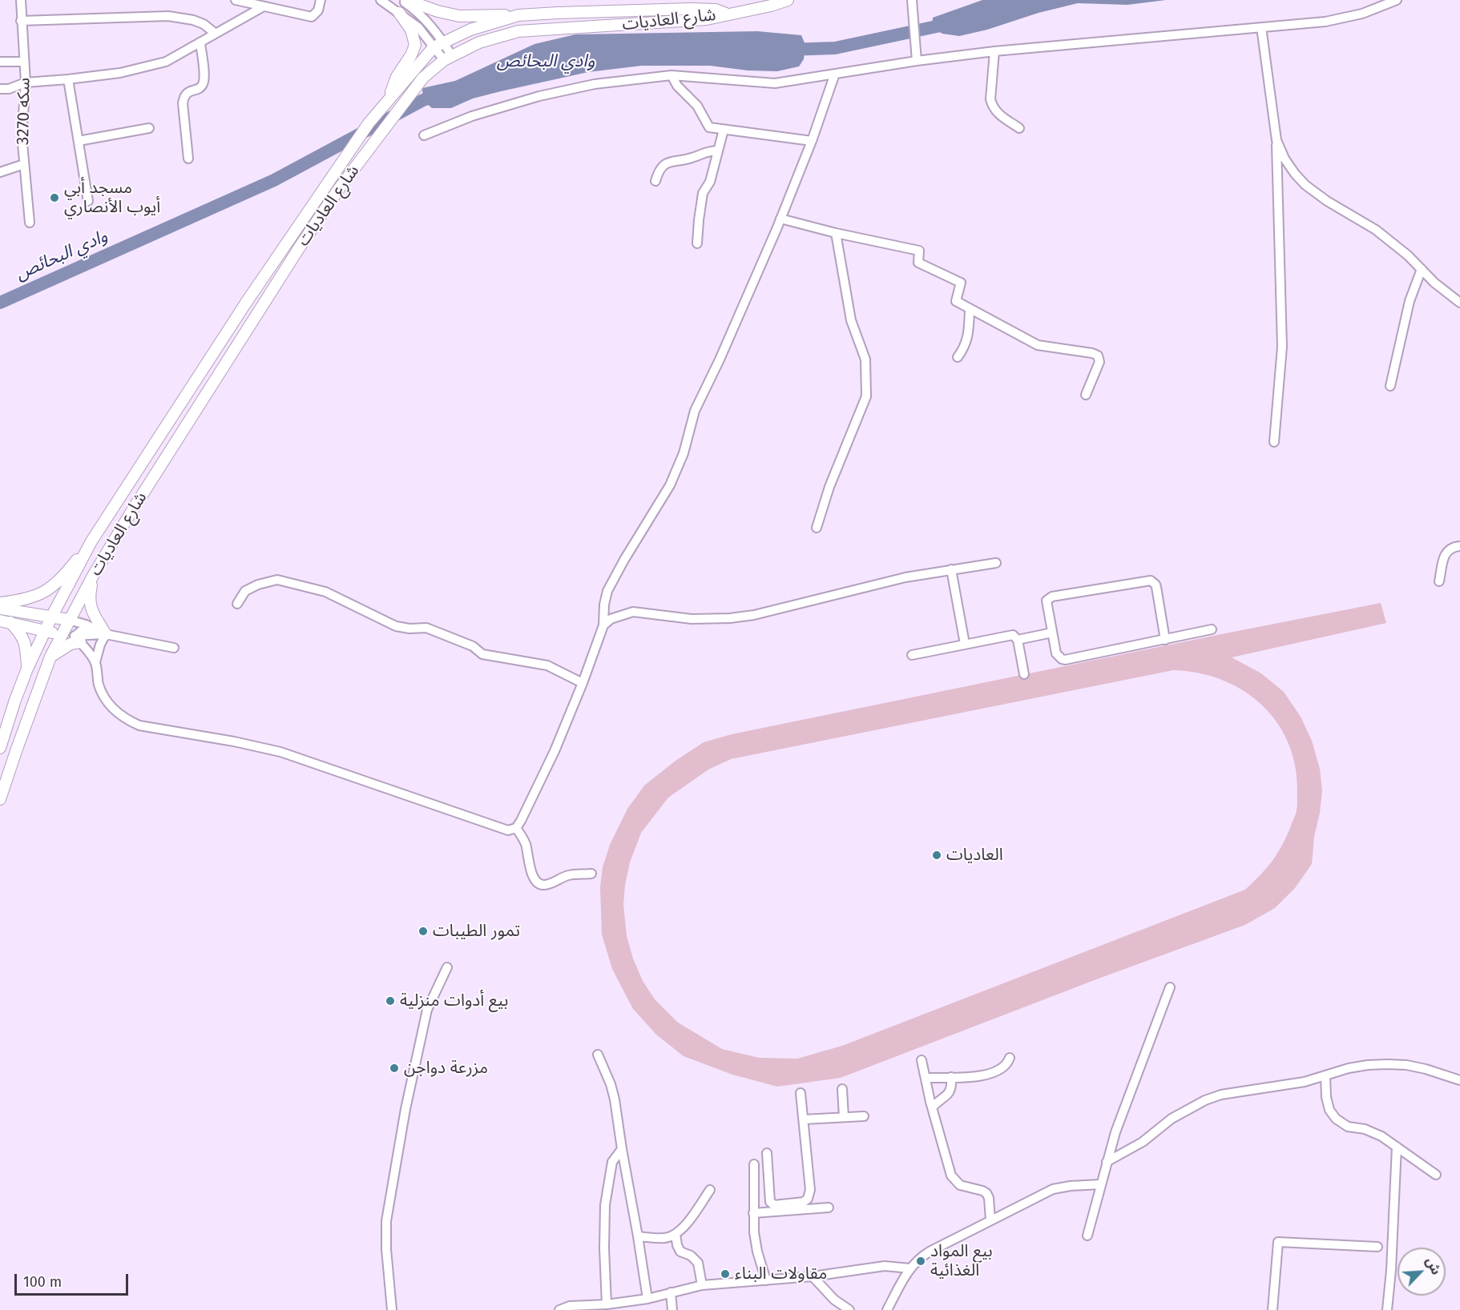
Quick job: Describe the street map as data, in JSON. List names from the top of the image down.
{
  "streets": {
    "main road": ["شارع العاديات"],
    "street": ["سكه 3270"]
  },
  "water": ["وادي البحائص"],
  "places": [
    "مسجد أبي أيوب الأنصاري",
    "العاديات",
    "تمور الطيبات",
    "بيع أدوات منزلية",
    "مزرعة دواجن",
    "بيع المواد الغذائية",
    "مقاولات البناء"
  ],
  "scale_bar": "100 m",
  "north": "top right"
}
